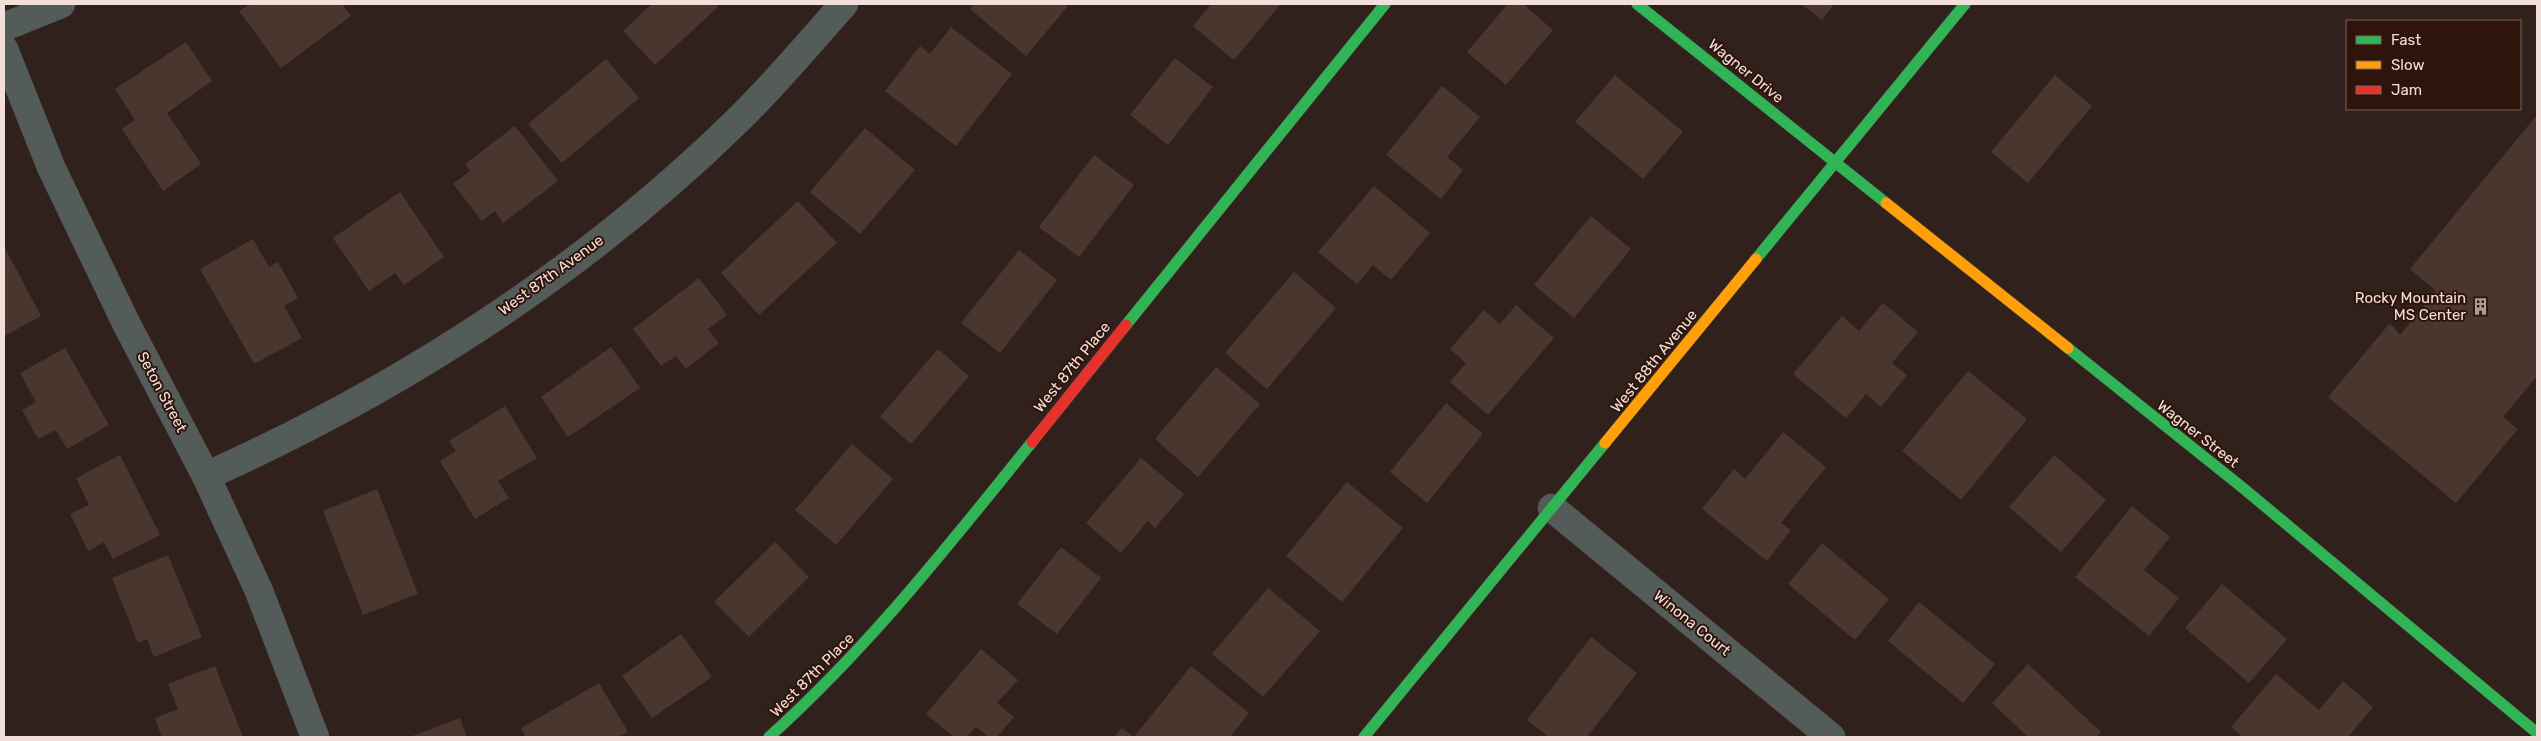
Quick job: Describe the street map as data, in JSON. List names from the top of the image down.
{
  "streets": {
    "street": [
      "Wagner Drive",
      "West 87th Avenue",
      "West 88th Avenue",
      "West 87th Place",
      "Seton Street",
      "Wagner Street",
      "Winona Court"
    ]
  },
  "crossings": [
    ["Wagner Drive", "West 88th Avenue"],
    ["Wagner Drive", "Wagner Street"],
    ["West 87th Avenue", "Seton Street"],
    ["West 88th Avenue", "Wagner Street"],
    ["West 88th Avenue", "Winona Court"]
  ],
  "places": {
    "building": ["Rocky Mountain MS Center"]
  },
  "legend": ["Fast", "Slow", "Jam"]
}
